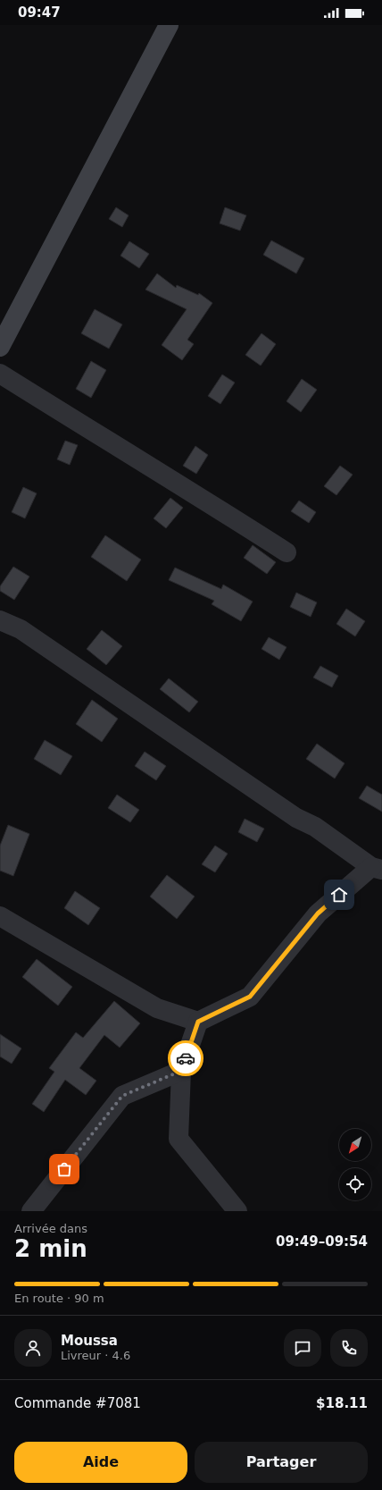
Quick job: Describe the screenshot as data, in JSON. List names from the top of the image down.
{
  "north": "bottom left",
  "page": {
    "status": "09:47",
    "heading": ["2 min", "Arrivée dans", "09:49–09:54"],
    "panel": [
      "Moussa",
      "Livreur · 4.6",
      "Commande #7081",
      "$18.11"
    ],
    "bar": "En route · 90 m",
    "buttons": ["Aide", "Partager"]
  }
}
